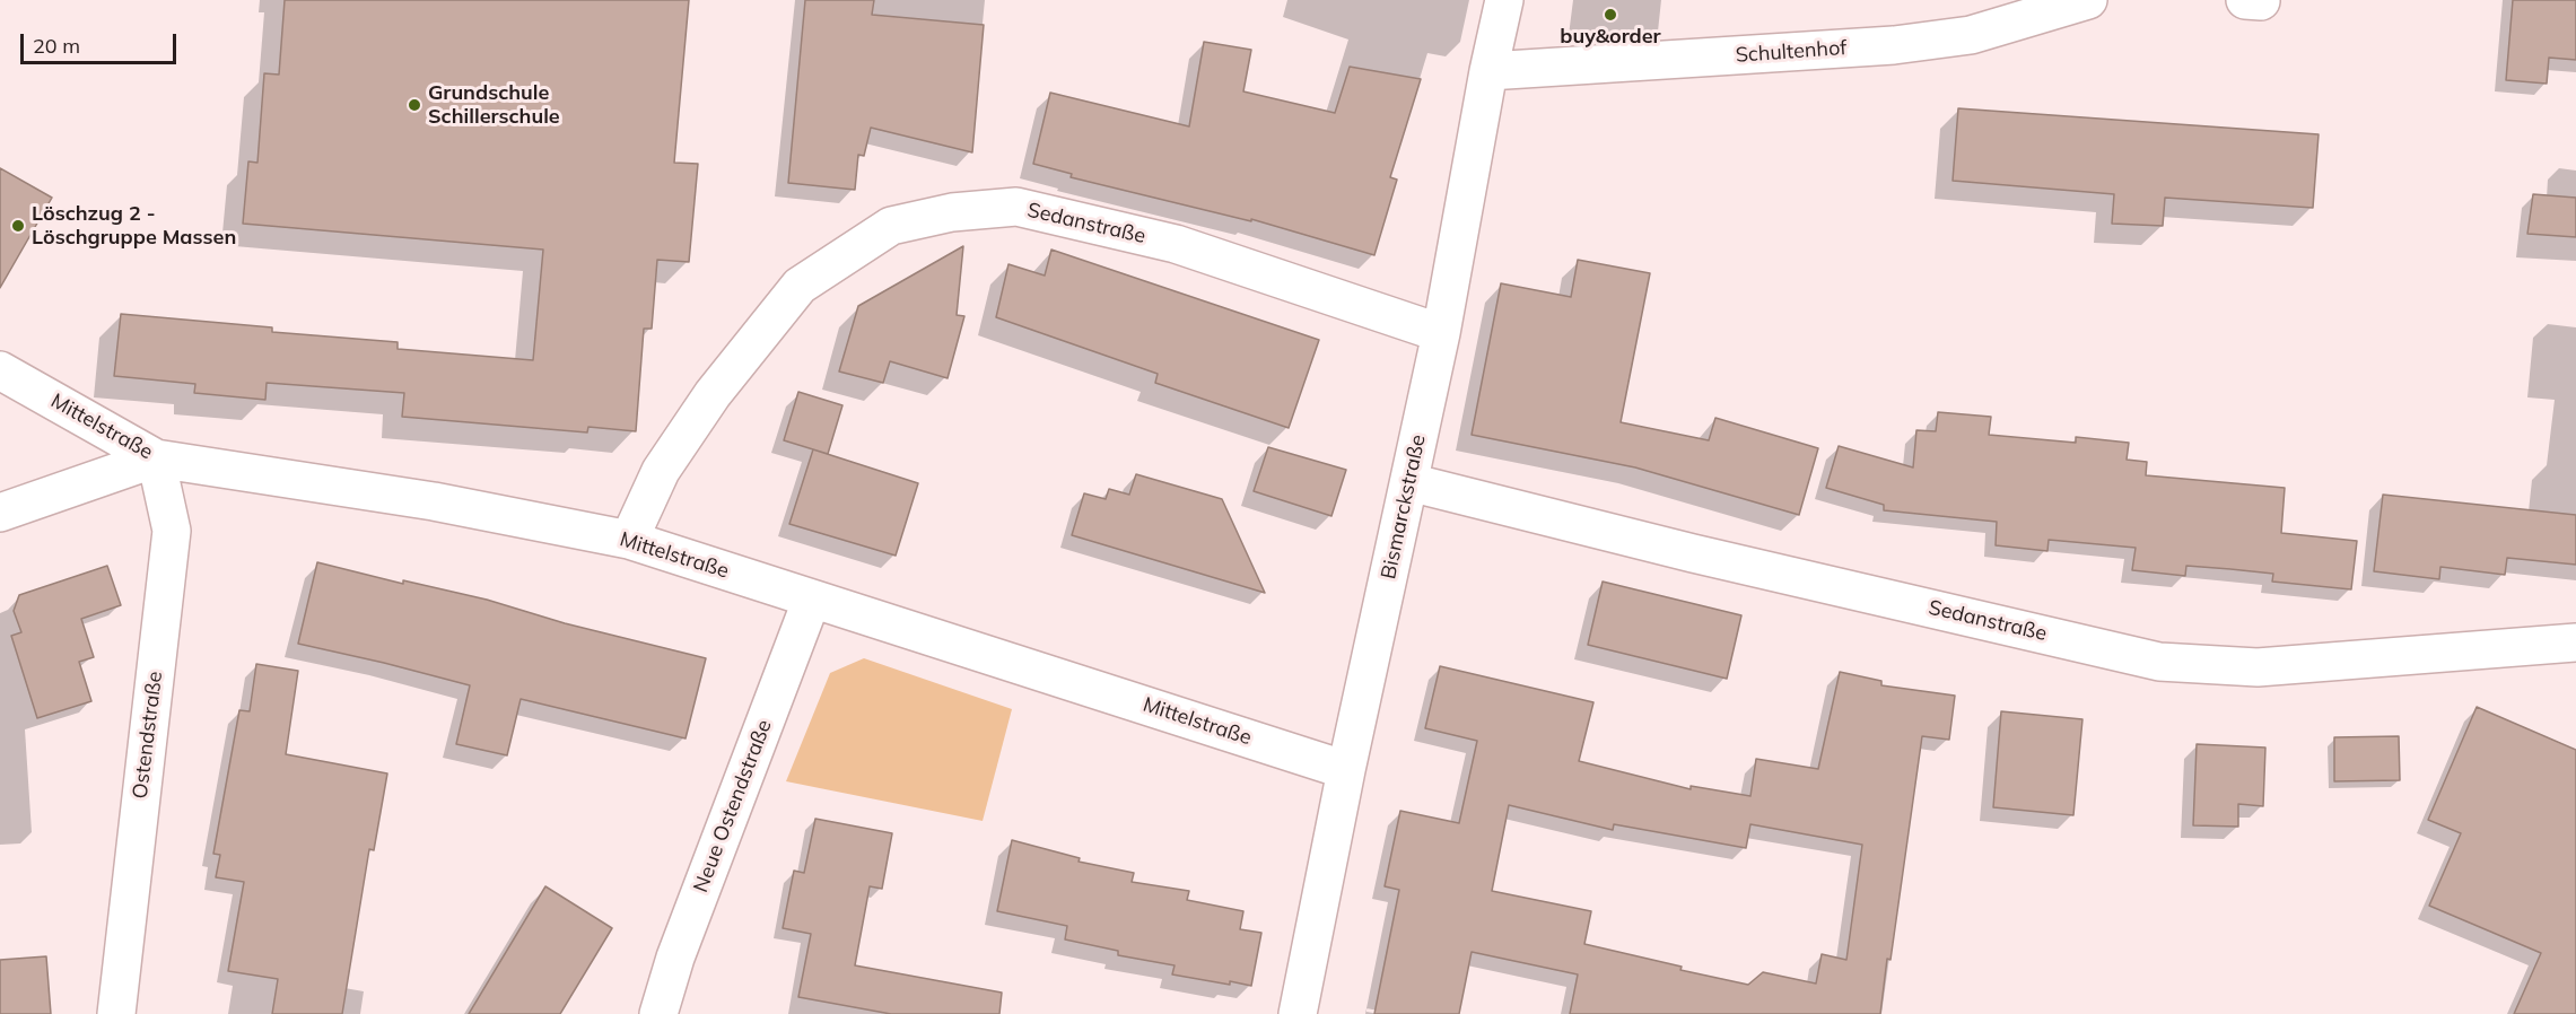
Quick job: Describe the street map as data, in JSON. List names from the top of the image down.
{
  "streets": {
    "street": [
      "Schultenhof",
      "Sedanstraße",
      "Mittelstraße",
      "Bismarckstraße",
      "Ostendstraße",
      "Neue Ostendstraße"
    ]
  },
  "crossings": [
    ["Schultenhof", "Bismarckstraße"],
    ["Sedanstraße", "Mittelstraße"],
    ["Sedanstraße", "Bismarckstraße"],
    ["Mittelstraße", "Bismarckstraße"],
    ["Mittelstraße", "Ostendstraße"],
    ["Mittelstraße", "Neue Ostendstraße"]
  ],
  "places": ["buy&order", "Grundschule Schillerschule", "Löschzug 2 - Löschgruppe Massen"],
  "scale_bar": "20 m"
}
